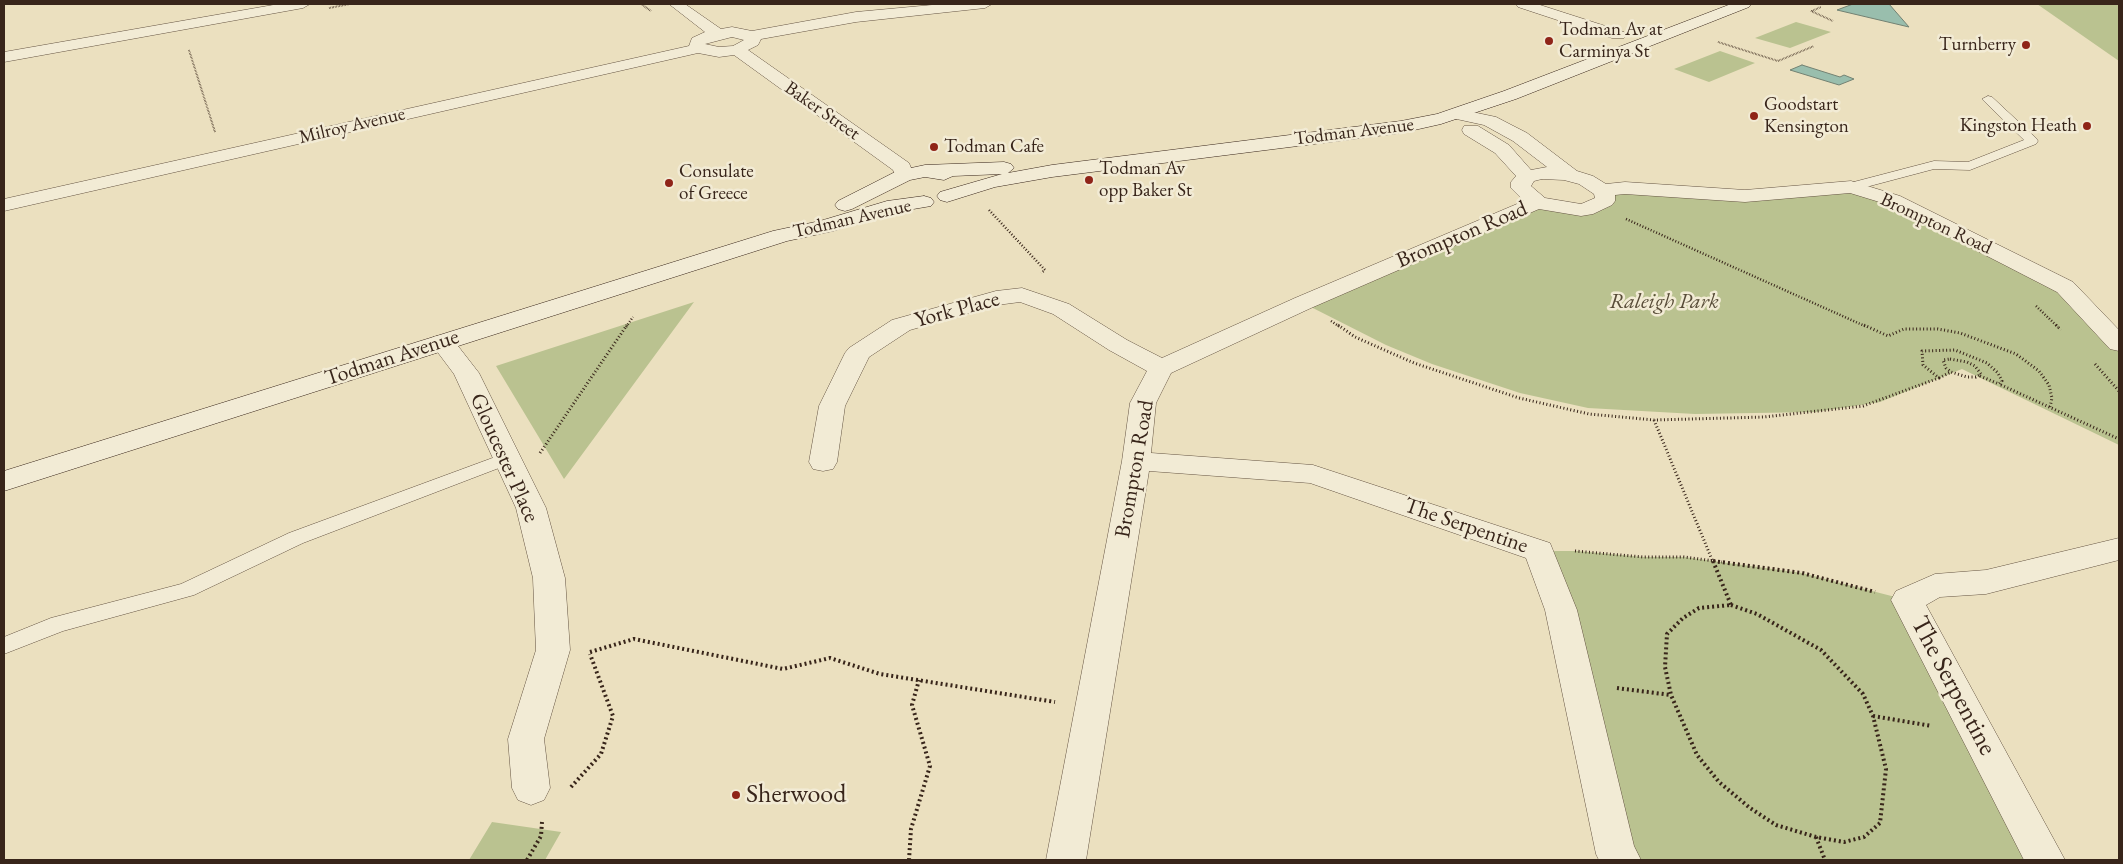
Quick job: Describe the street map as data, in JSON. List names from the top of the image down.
{
  "streets": {
    "street": [
      "Baker Street",
      "Milroy Avenue",
      "Todman Avenue",
      "Brompton Road",
      "York Place",
      "Gloucester Place",
      "The Serpentine"
    ]
  },
  "crossings": [
    ["Baker Street", "Todman Avenue"],
    ["Todman Avenue", "Brompton Road"],
    ["Todman Avenue", "Gloucester Place"],
    ["Brompton Road", "York Place"],
    ["Brompton Road", "The Serpentine"]
  ],
  "parks": ["Raleigh Park"],
  "places": [
    "Todman Av at Carminya St",
    "Turnberry",
    "Goodstart Kensington",
    "Kingston Heath",
    "Todman Cafe",
    "Todman Av opp Baker St",
    "Consulate of Greece",
    "Sherwood"
  ]
}
